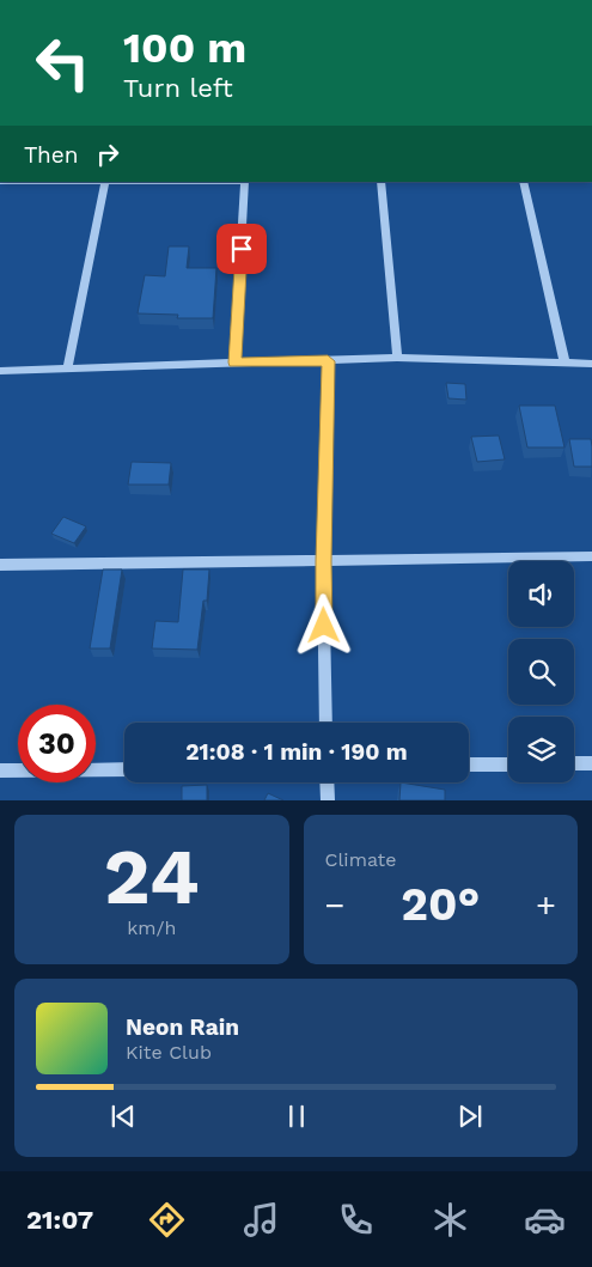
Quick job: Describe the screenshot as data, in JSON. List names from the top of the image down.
{
  "page": {
    "turn": ["100 m", "Turn left"],
    "then": "Then",
    "limit": "30",
    "trip": "21:08 · 1 min · 190 m",
    "tile": [
      ["24", "km/h"],
      "Climate"
    ],
    "heat": ["−", "20°", "+"],
    "song": ["Neon Rain", "Kite Club"],
    "tabs": "21:07"
  }
}
